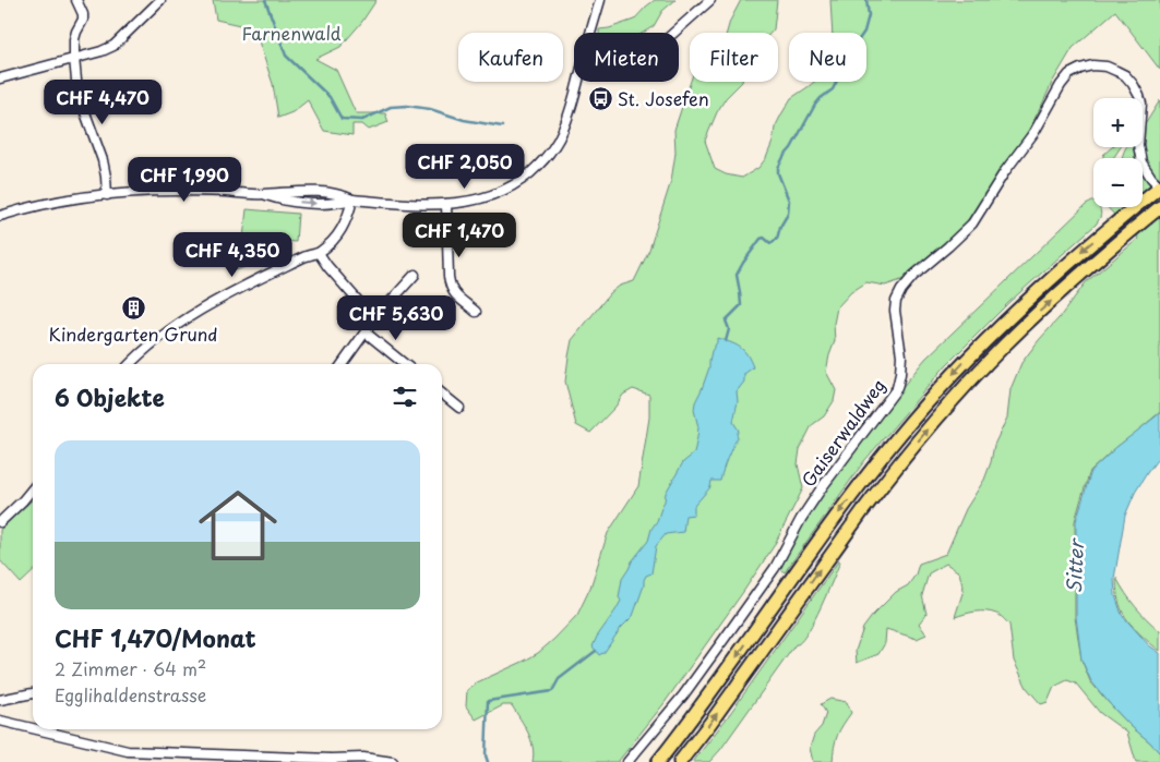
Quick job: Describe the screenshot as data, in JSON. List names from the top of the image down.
{
  "streets": {
    "street": ["Gaiserwaldweg"]
  },
  "water": ["Sitter"],
  "parks": ["Farnenwald"],
  "places": {
    "bus stop": ["St. Josefen"],
    "building": ["Kindergarten Grund"]
  },
  "page": {
    "chip": [
      "Kaufen",
      "Mieten",
      "Filter",
      "Neu"
    ],
    "price": [
      "CHF 4,470",
      "CHF 2,050",
      "CHF 1,990",
      "CHF 1,470",
      "CHF 4,350",
      "CHF 5,630"
    ],
    "map_buttons": ["+", "−"],
    "heading": "6 Objekte",
    "list": [
      {
        "name": "CHF 1,470/Monat",
        "note": "2 Zimmer · 64 m² · Egglihaldenstrasse"
      }
    ]
  }
}
